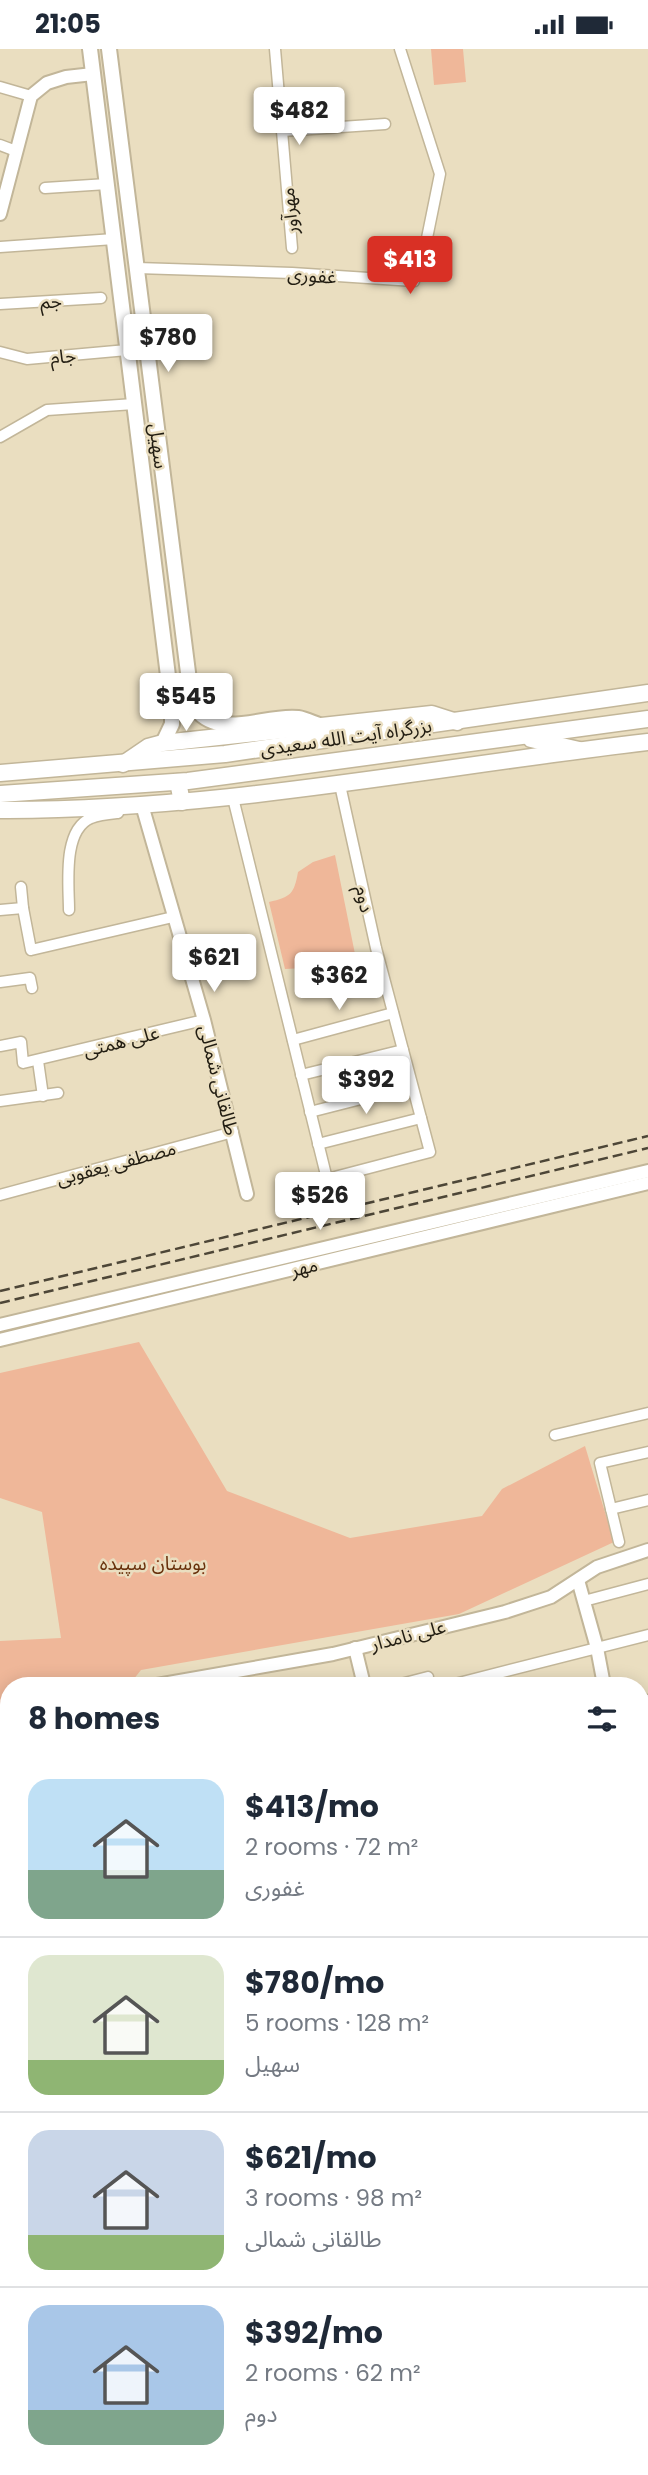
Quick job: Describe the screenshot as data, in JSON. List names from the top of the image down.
{
  "streets": {
    "main road": ["سهیل", "بزرگراه آیت الله سعیدی"],
    "street": [
      "مهرآور",
      "غفوری",
      "جم",
      "جام",
      "دوم",
      "علی همتی",
      "طالقانی شمالی",
      "مصطفی یعقوبی",
      "مهر",
      "علی نامدار"
    ]
  },
  "crossings": [
    ["غفوری", "سهیل"],
    ["جام", "سهیل"],
    ["علی همتی", "طالقانی شمالی"],
    ["طالقانی شمالی", "مصطفی یعقوبی"]
  ],
  "parks": ["بوستان سپیده"],
  "page": {
    "status": "21:05",
    "price": [
      "$482",
      "$413",
      "$780",
      "$545",
      "$621",
      "$362",
      "$392",
      "$526"
    ],
    "heading": "8 homes",
    "list": [
      {
        "name": "$413/mo",
        "note": "2 rooms · 72 m² · غفوری"
      },
      {
        "name": "$780/mo",
        "note": "5 rooms · 128 m² · سهیل"
      },
      {
        "name": "$621/mo",
        "note": "3 rooms · 98 m² · طالقانی شمالی"
      },
      {
        "name": "$392/mo",
        "note": "2 rooms · 62 m² · دوم"
      }
    ]
  }
}
